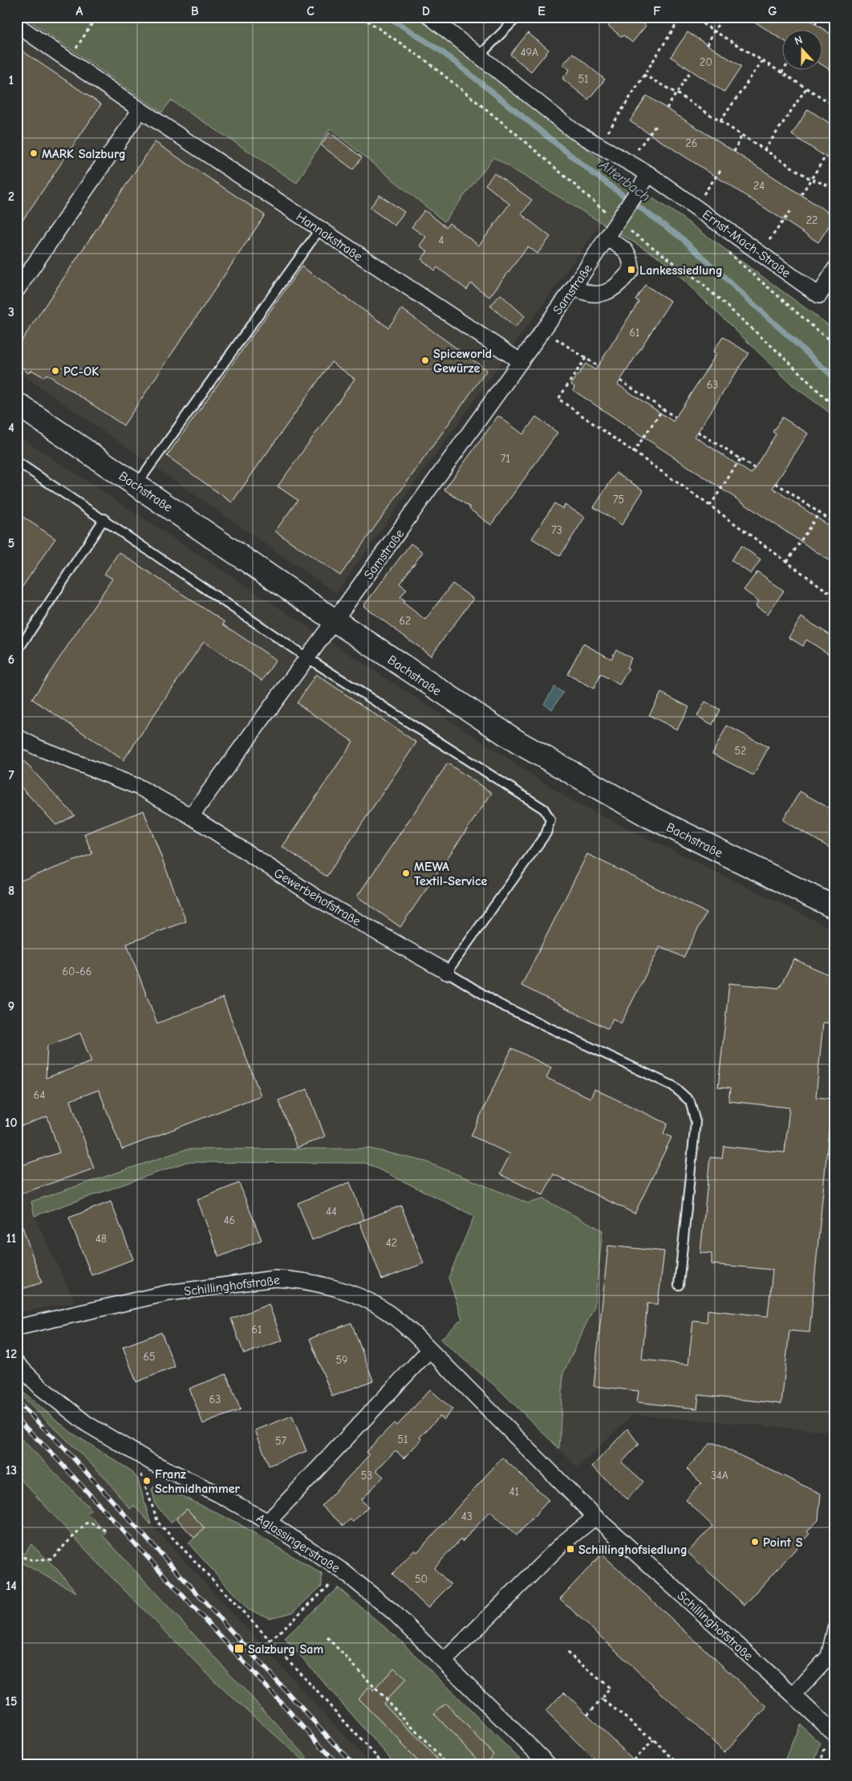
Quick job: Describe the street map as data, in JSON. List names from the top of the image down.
{
  "streets": {
    "street": [
      "Hannakstraße",
      "Ernst-Mach-Straße",
      "Samstraße",
      "Bachstraße",
      "Gewerbehofstraße",
      "Schillinghofstraße",
      "Aglassingerstraße"
    ]
  },
  "crossings": [
    ["Hannakstraße", "Samstraße"],
    ["Ernst-Mach-Straße", "Samstraße"],
    ["Samstraße", "Bachstraße"]
  ],
  "water": ["Alterbach"],
  "places": {
    "other": [
      "MARK Salzburg",
      "Spiceworld Gewürze",
      "PC-OK",
      "MEWA Textil-Service",
      "Franz Schmidhammer",
      "Point S"
    ],
    "transit": ["Lankessiedlung", "Schillinghofsiedlung", "Salzburg Sam"]
  },
  "house_numbers": [
    "49A",
    "20",
    "51",
    "26",
    "24",
    "22",
    "4",
    "61",
    "63",
    "71",
    "75",
    "73",
    "62",
    "52",
    "60-66",
    "64",
    "44",
    "46",
    "48",
    "42",
    "61",
    "65",
    "59",
    "63",
    "51",
    "57",
    "53",
    "34A",
    "41",
    "43",
    "50"
  ],
  "north": "top",
  "grid": {
    "columns": [
      "A",
      "B",
      "C",
      "D",
      "E",
      "F",
      "G"
    ],
    "rows": [
      "1",
      "2",
      "3",
      "4",
      "5",
      "6",
      "7",
      "8",
      "9",
      "10",
      "11",
      "12",
      "13",
      "14",
      "15"
    ]
  }
}
